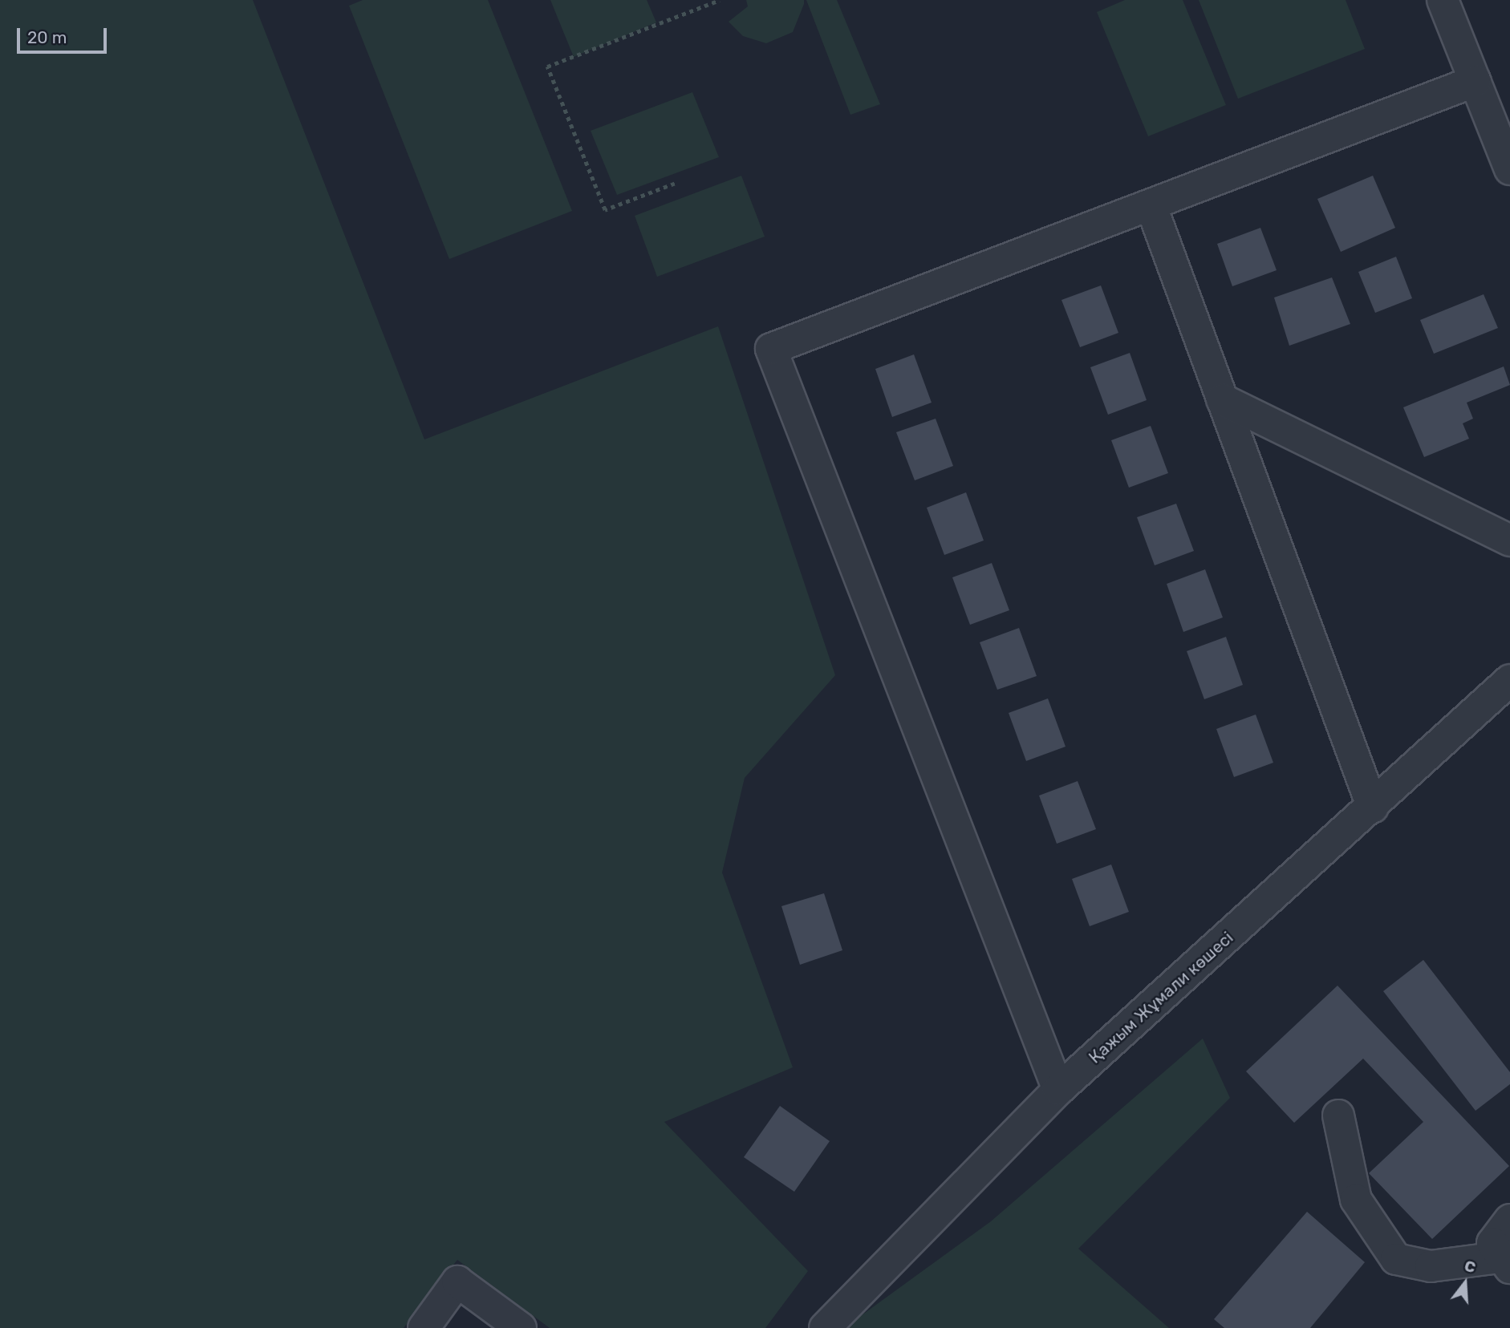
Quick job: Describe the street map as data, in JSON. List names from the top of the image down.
{
  "streets": {
    "street": ["Қажым Жұмали көшесі"]
  },
  "scale_bar": "20 m",
  "north": "top"
}
